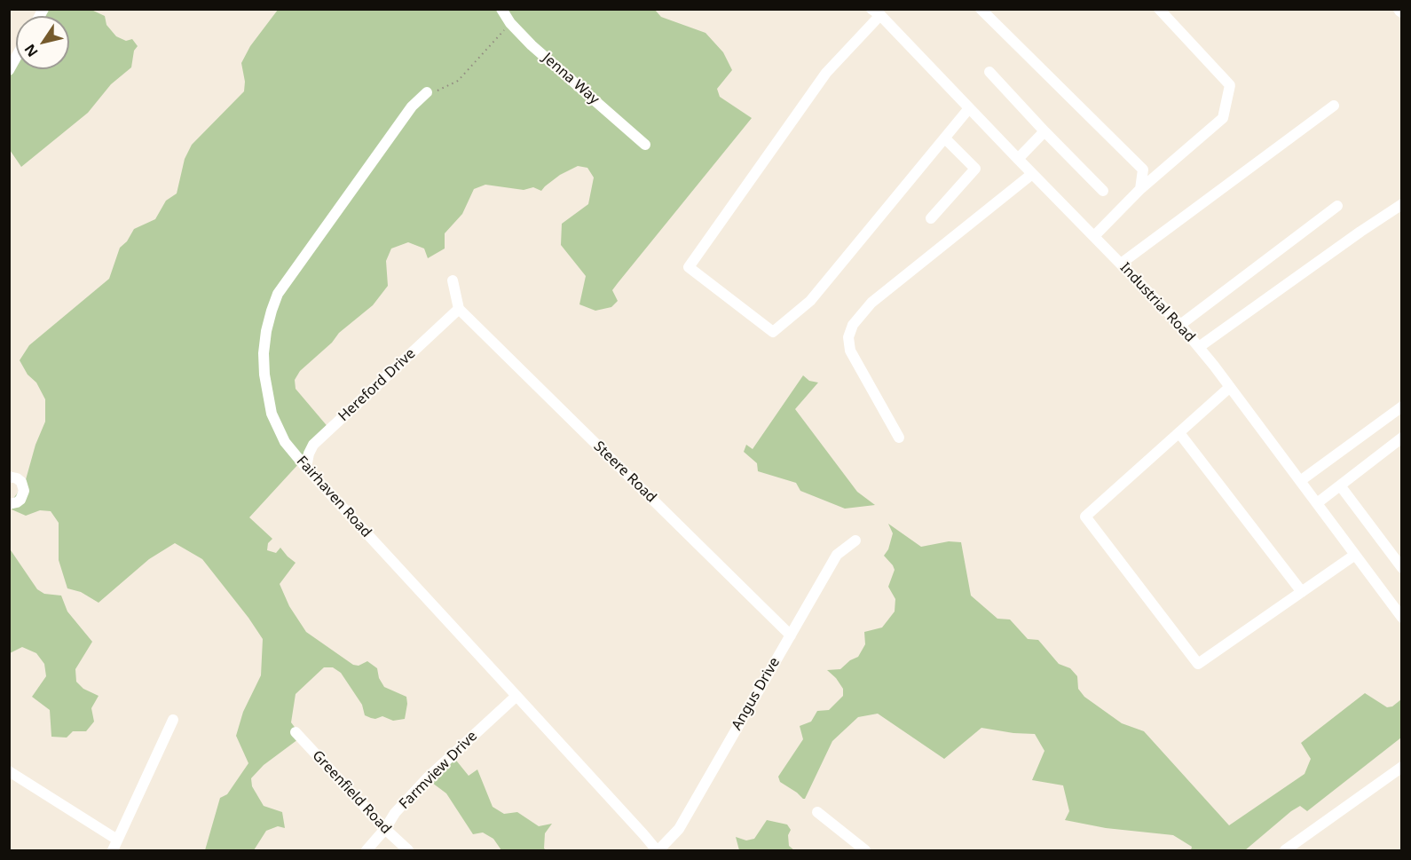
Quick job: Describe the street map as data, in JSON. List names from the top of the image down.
{
  "streets": {
    "street": [
      "Jenna Way",
      "Industrial Road",
      "Hereford Drive",
      "Steere Road",
      "Fairhaven Road",
      "Angus Drive",
      "Farmview Drive",
      "Greenfield Road"
    ]
  },
  "crossings": [
    ["Hereford Drive", "Steere Road"],
    ["Hereford Drive", "Fairhaven Road"],
    ["Steere Road", "Angus Drive"],
    ["Fairhaven Road", "Angus Drive"],
    ["Fairhaven Road", "Farmview Drive"],
    ["Farmview Drive", "Greenfield Road"]
  ],
  "north": "bottom left"
}
